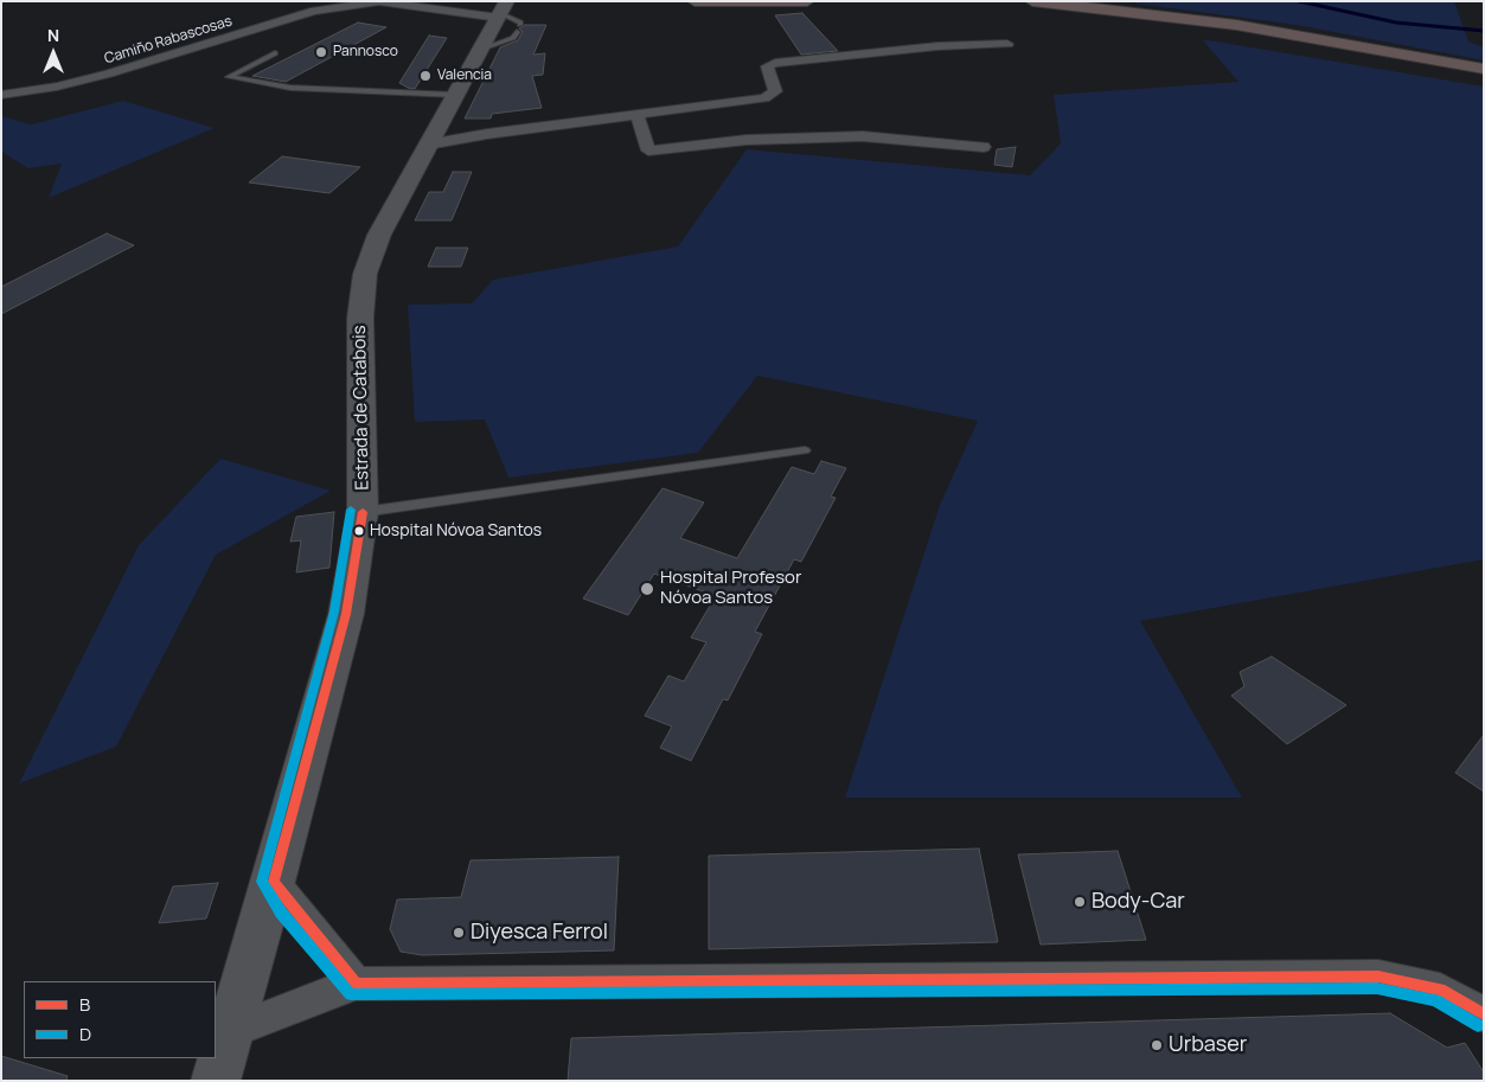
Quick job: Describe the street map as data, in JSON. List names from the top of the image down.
{
  "streets": {
    "main road": ["Estrada de Catabois"],
    "street": ["Camiño Rabascosas"]
  },
  "crossings": [
    ["Camiño Rabascosas", "Estrada de Catabois"]
  ],
  "places": [
    "Pannosco",
    "Valencia",
    "Hospital Nóvoa Santos",
    "Hospital Profesor Nóvoa Santos",
    "Body-Car",
    "Diyesca Ferrol",
    "Urbaser"
  ],
  "lines": ["transit line D", "transit line B"],
  "legend": ["B", "D"],
  "north": "top"
}
